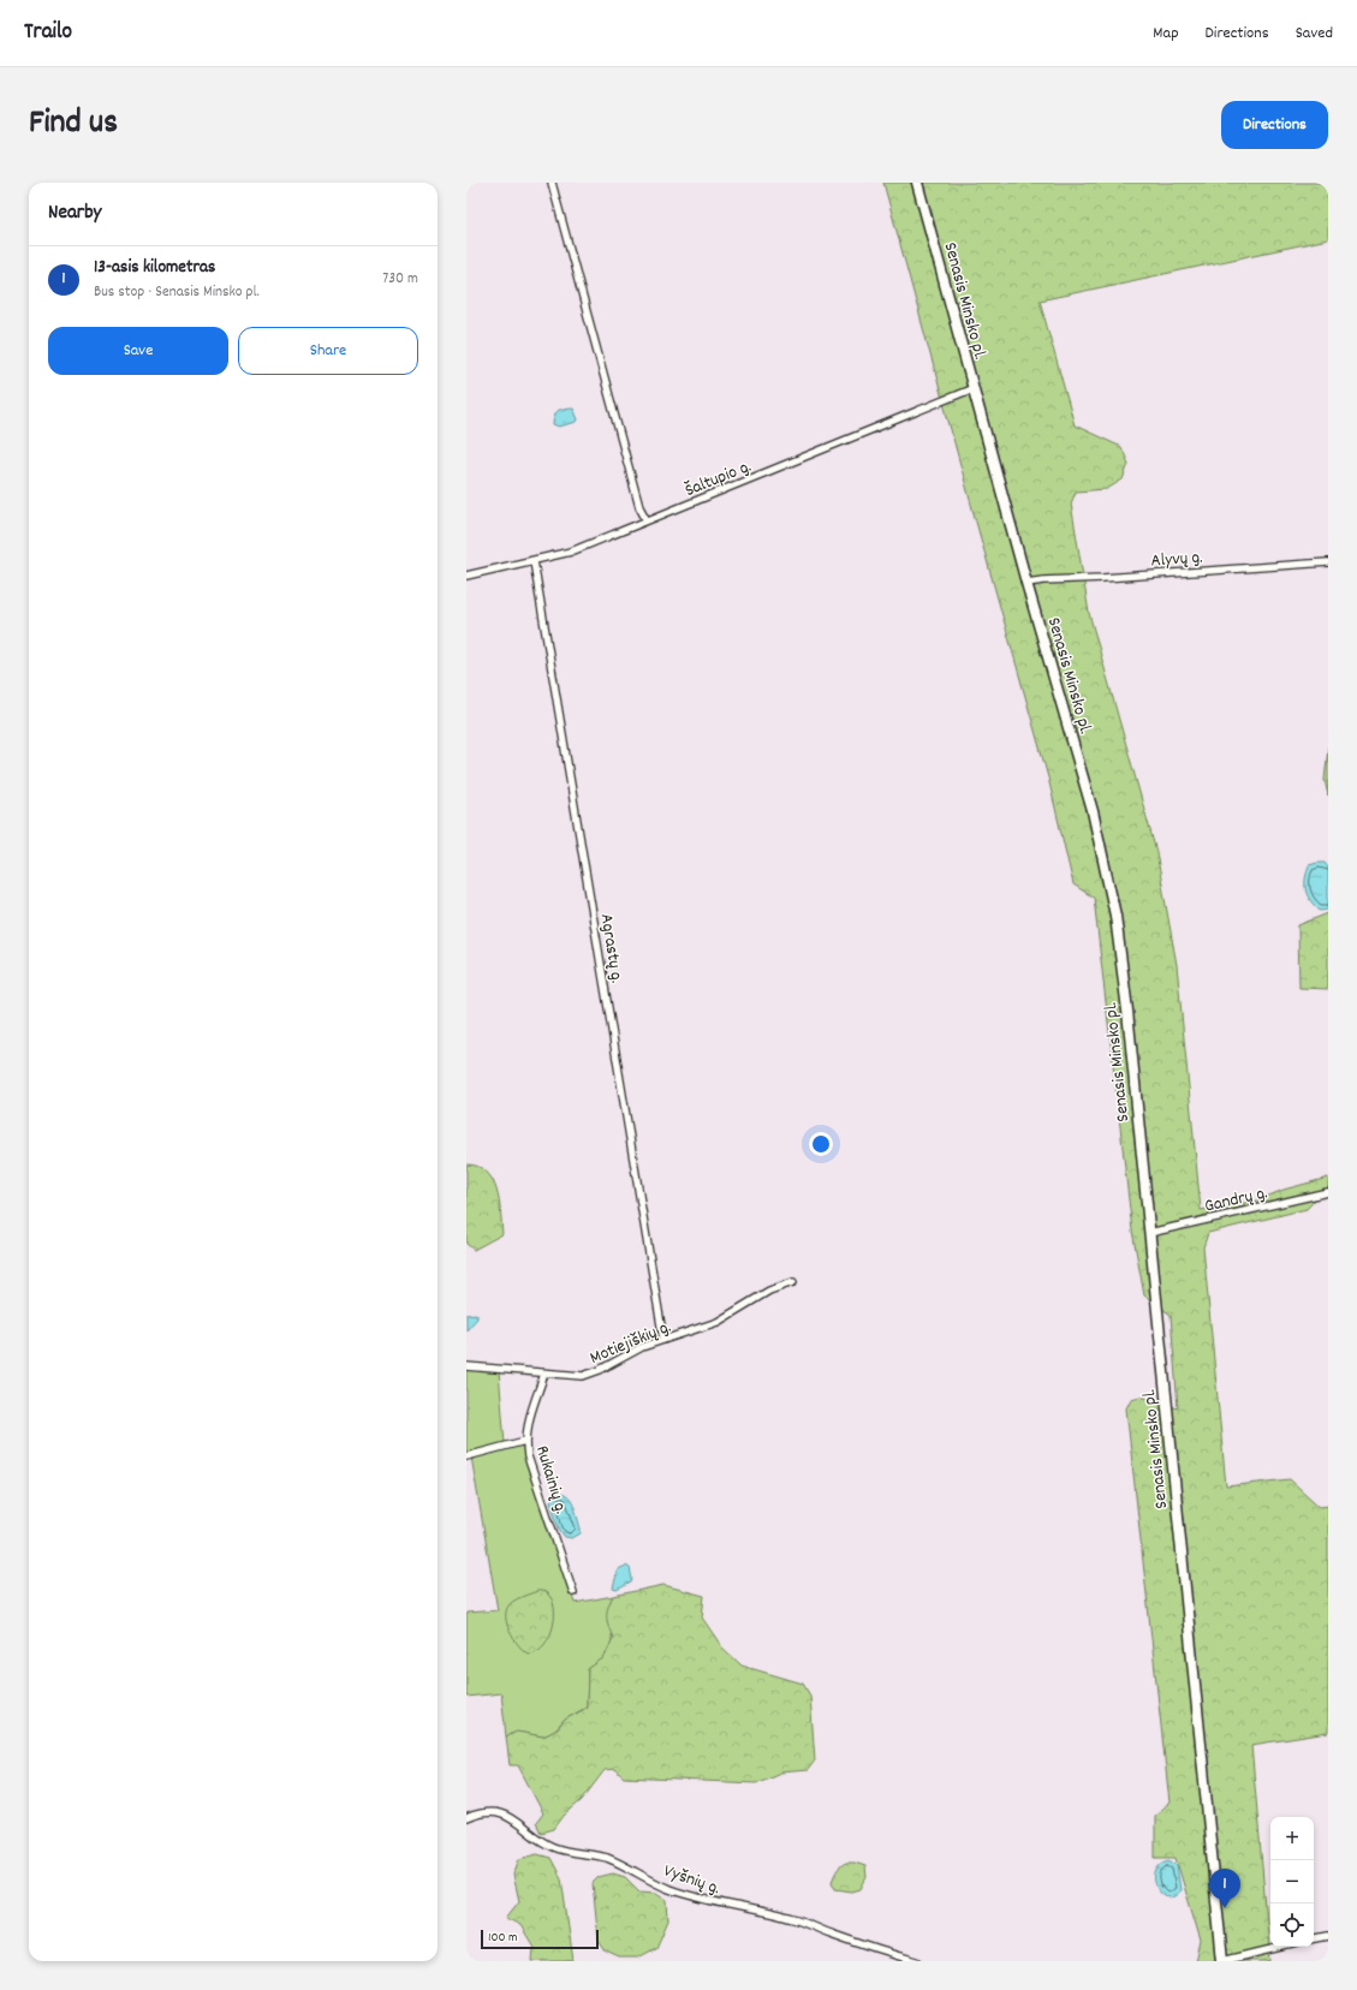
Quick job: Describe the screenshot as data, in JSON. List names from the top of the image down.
{
  "streets": {
    "main road": ["Senasis Minsko pl."],
    "street": [
      "Šaltupio g.",
      "Alyvų g.",
      "Agrastų g.",
      "Gandrų g.",
      "Motiejiškių g.",
      "Rukainių g.",
      "Vyšnių g."
    ]
  },
  "crossings": [
    ["Senasis Minsko pl.", "Šaltupio g."],
    ["Senasis Minsko pl.", "Alyvų g."],
    ["Senasis Minsko pl.", "Gandrų g."],
    ["Šaltupio g.", "Agrastų g."],
    ["Agrastų g.", "Motiejiškių g."],
    ["Motiejiškių g.", "Rukainių g."]
  ],
  "scale_bar": "100 m",
  "page": {
    "header": "Trailo",
    "nav": ["Map", "Directions", "Saved"],
    "title": "Find us",
    "buttons": [
      "Directions",
      ["Save", "Share"]
    ],
    "heading": "Nearby",
    "list": [
      {
        "mark": "1",
        "name": "13-asis kilometras",
        "note": "Bus stop · Senasis Minsko pl.",
        "value": "730 m"
      }
    ],
    "map_buttons": ["+", "−"],
    "pins": "1",
    "scale": "100 m"
  }
}
